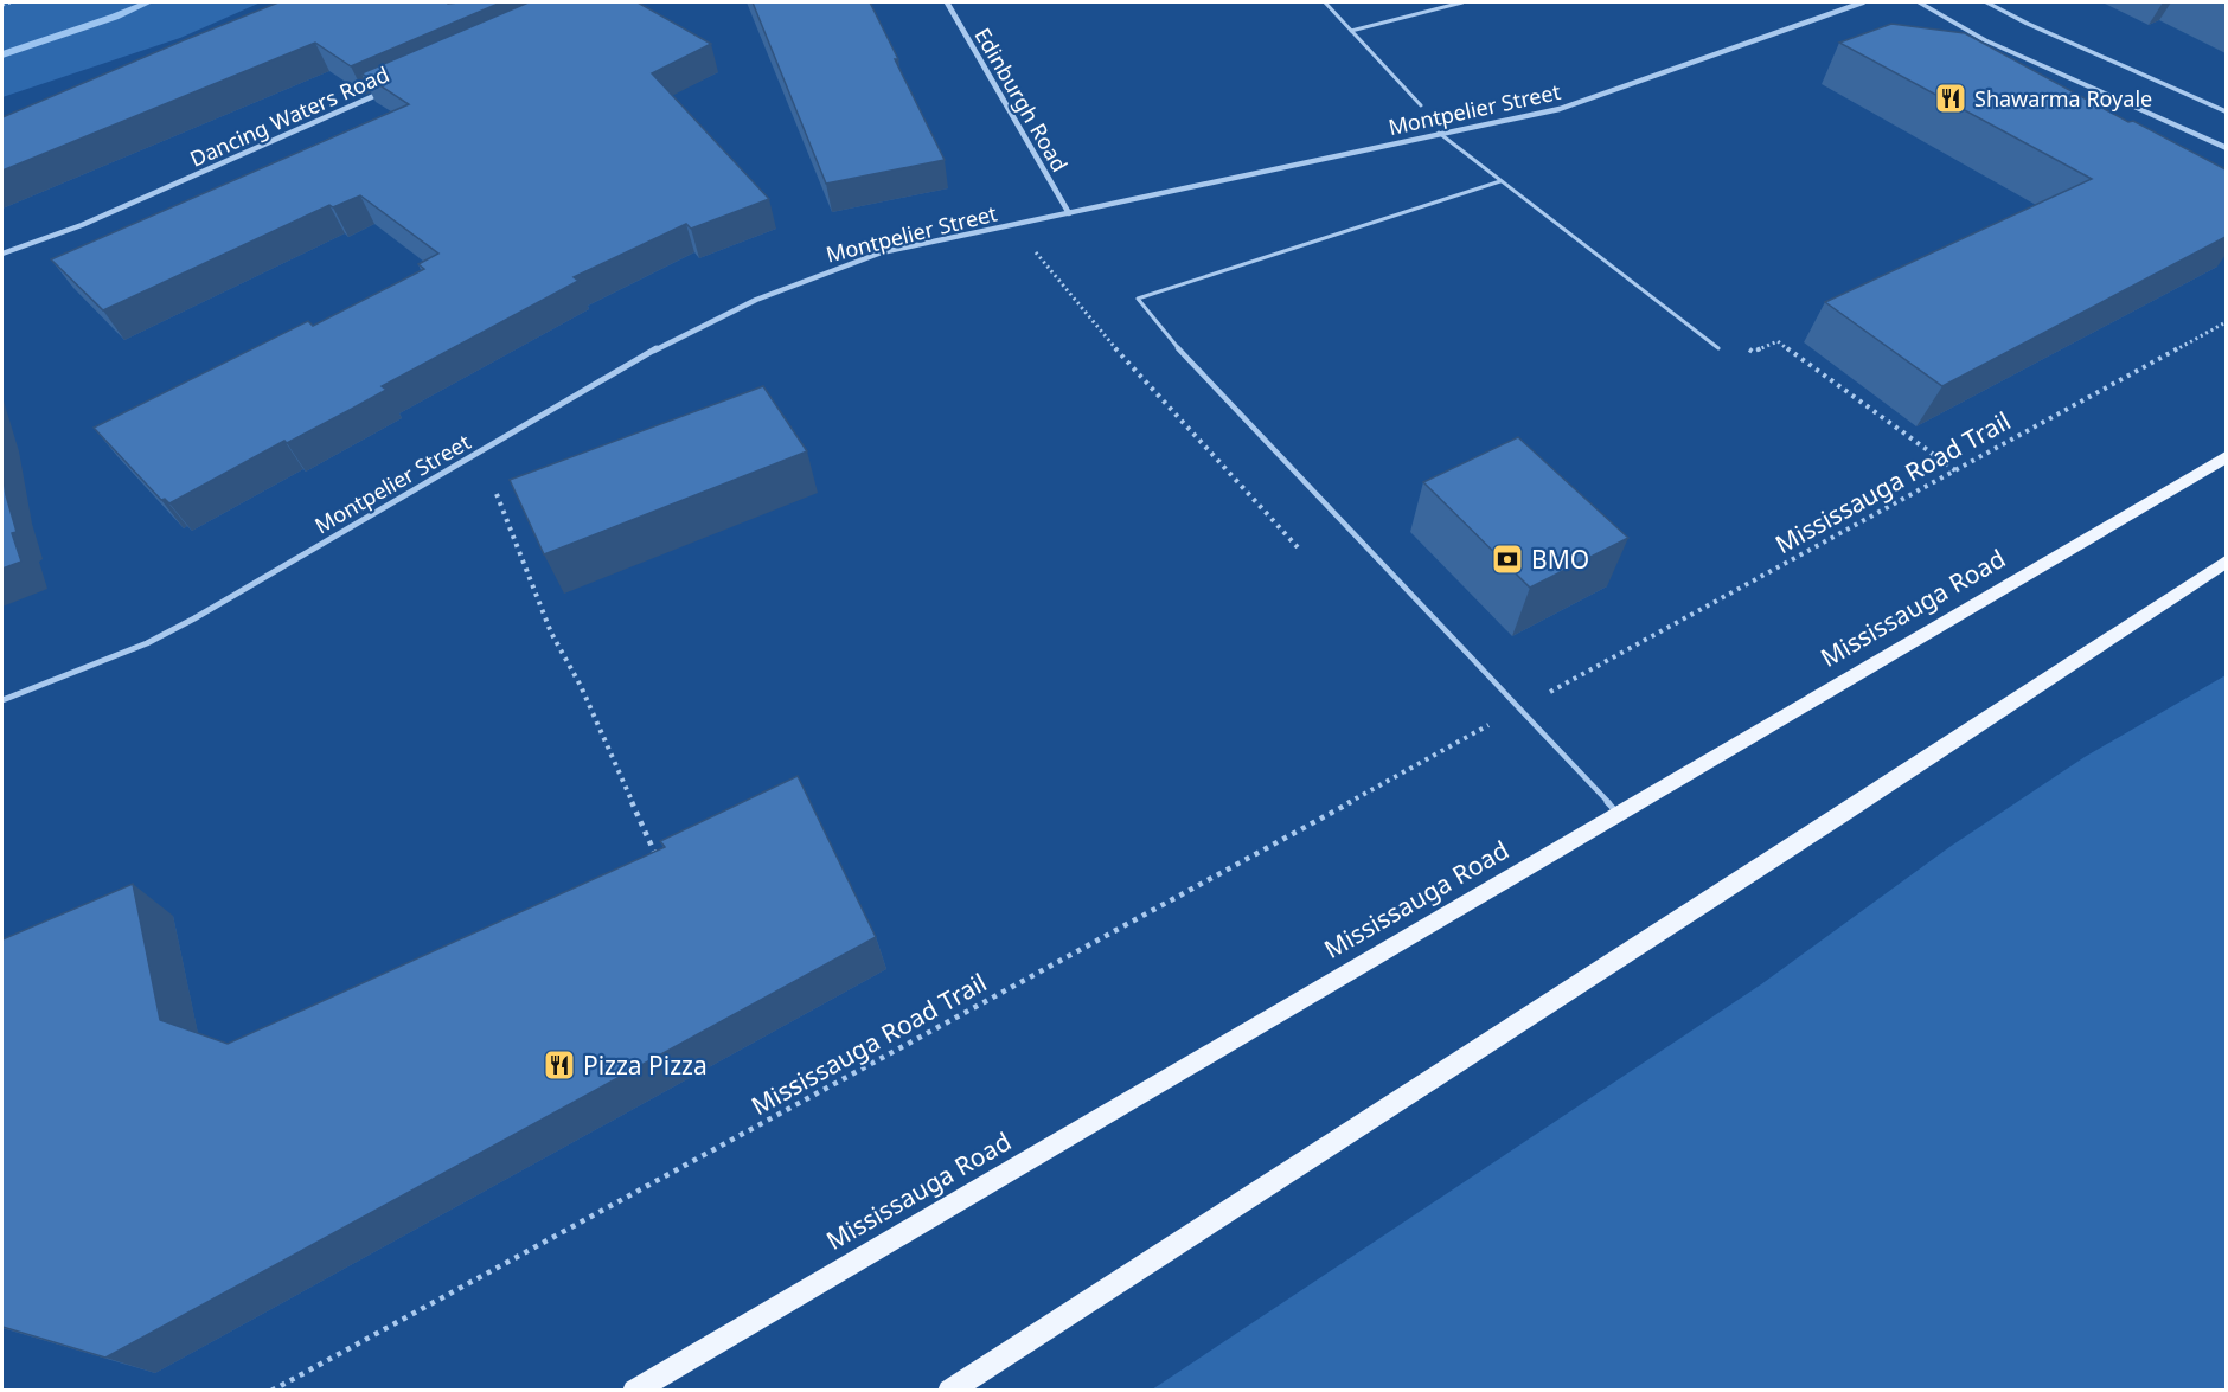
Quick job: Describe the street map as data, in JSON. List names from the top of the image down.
{
  "streets": {
    "main road": ["Mississauga Road"],
    "street": ["Edinburgh Road", "Montpelier Street", "Dancing Waters Road"],
    "path": ["Mississauga Road Trail"]
  },
  "crossings": [
    ["Edinburgh Road", "Montpelier Street"]
  ],
  "places": {
    "restaurant": ["Shawarma Royale", "Pizza Pizza"],
    "bank": ["BMO"]
  }
}
